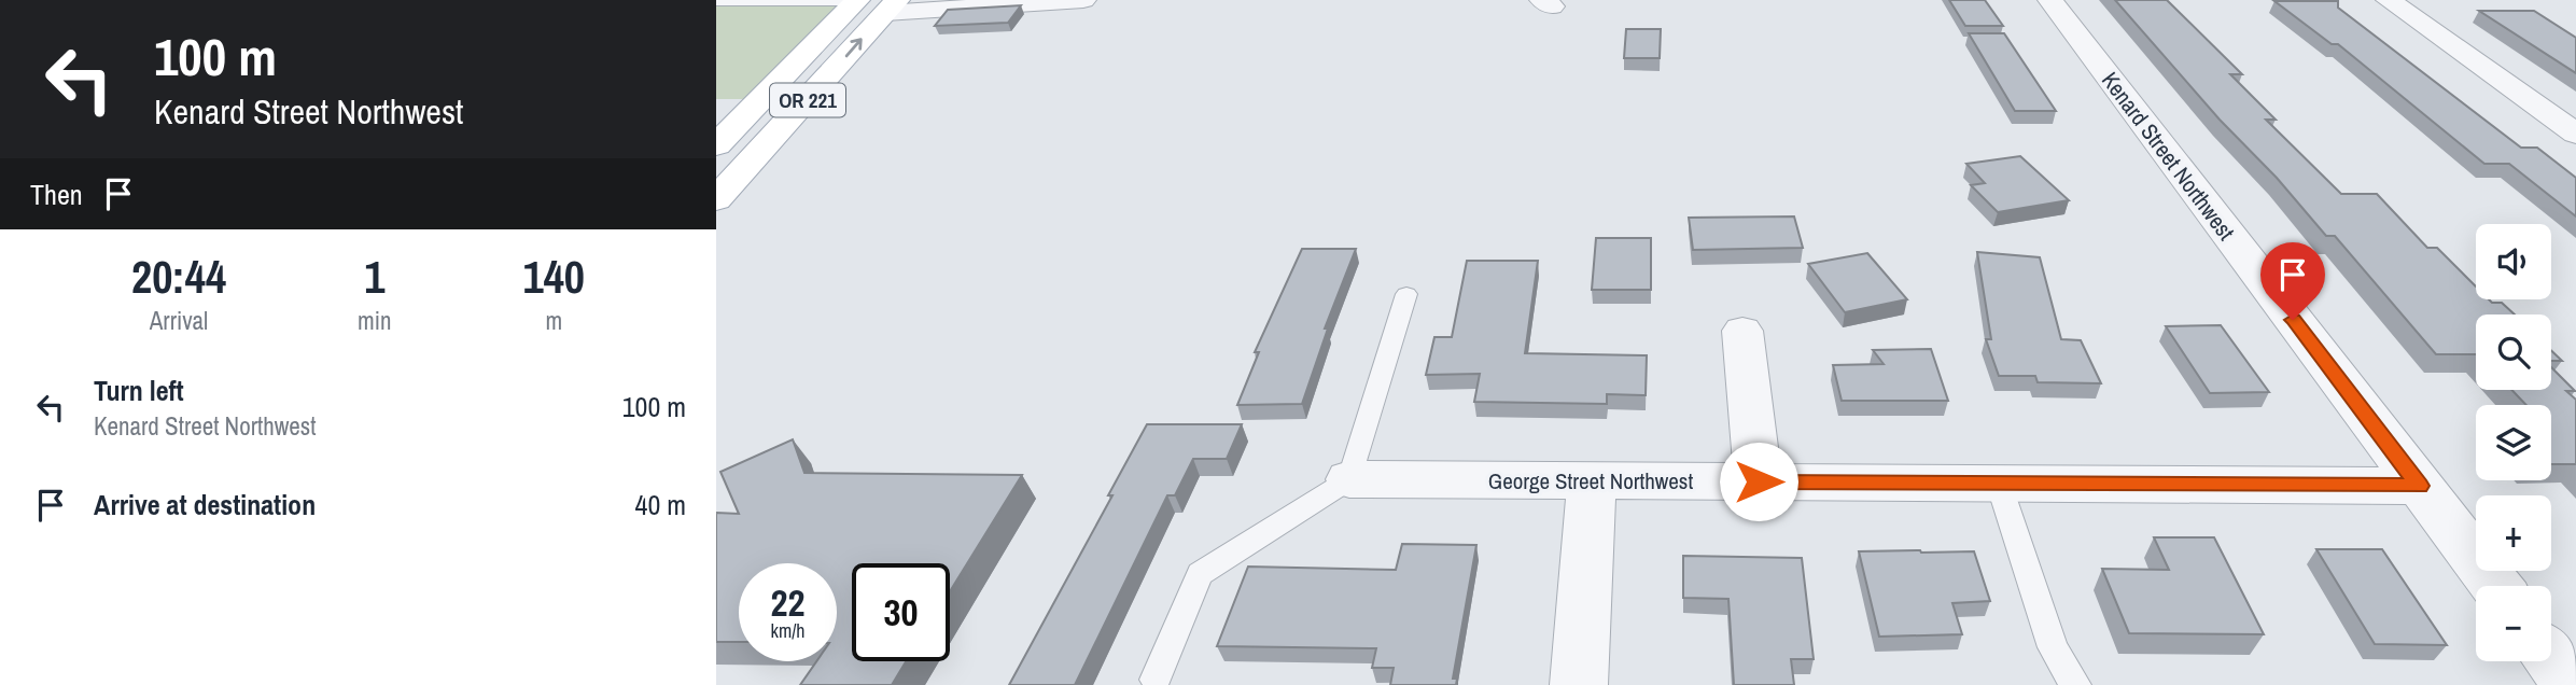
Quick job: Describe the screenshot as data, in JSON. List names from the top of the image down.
{
  "streets": {
    "main road": ["OR 221"],
    "street": ["Kenard Street Northwest", "George Street Northwest"]
  },
  "crossings": [
    ["Kenard Street Northwest", "George Street Northwest"]
  ],
  "page": {
    "turn": ["100 m", "Kenard Street Northwest"],
    "then": "Then",
    "map_buttons": ["+", "−"],
    "eta": [
      "20:44",
      "Arrival",
      "1",
      "min",
      "140",
      "m"
    ],
    "list": [
      {
        "name": "Turn left",
        "note": "Kenard Street Northwest",
        "value": "100 m"
      },
      {
        "name": "Arrive at destination",
        "value": "40 m"
      }
    ],
    "speed": "22 km/h",
    "limit": "30"
  }
}
